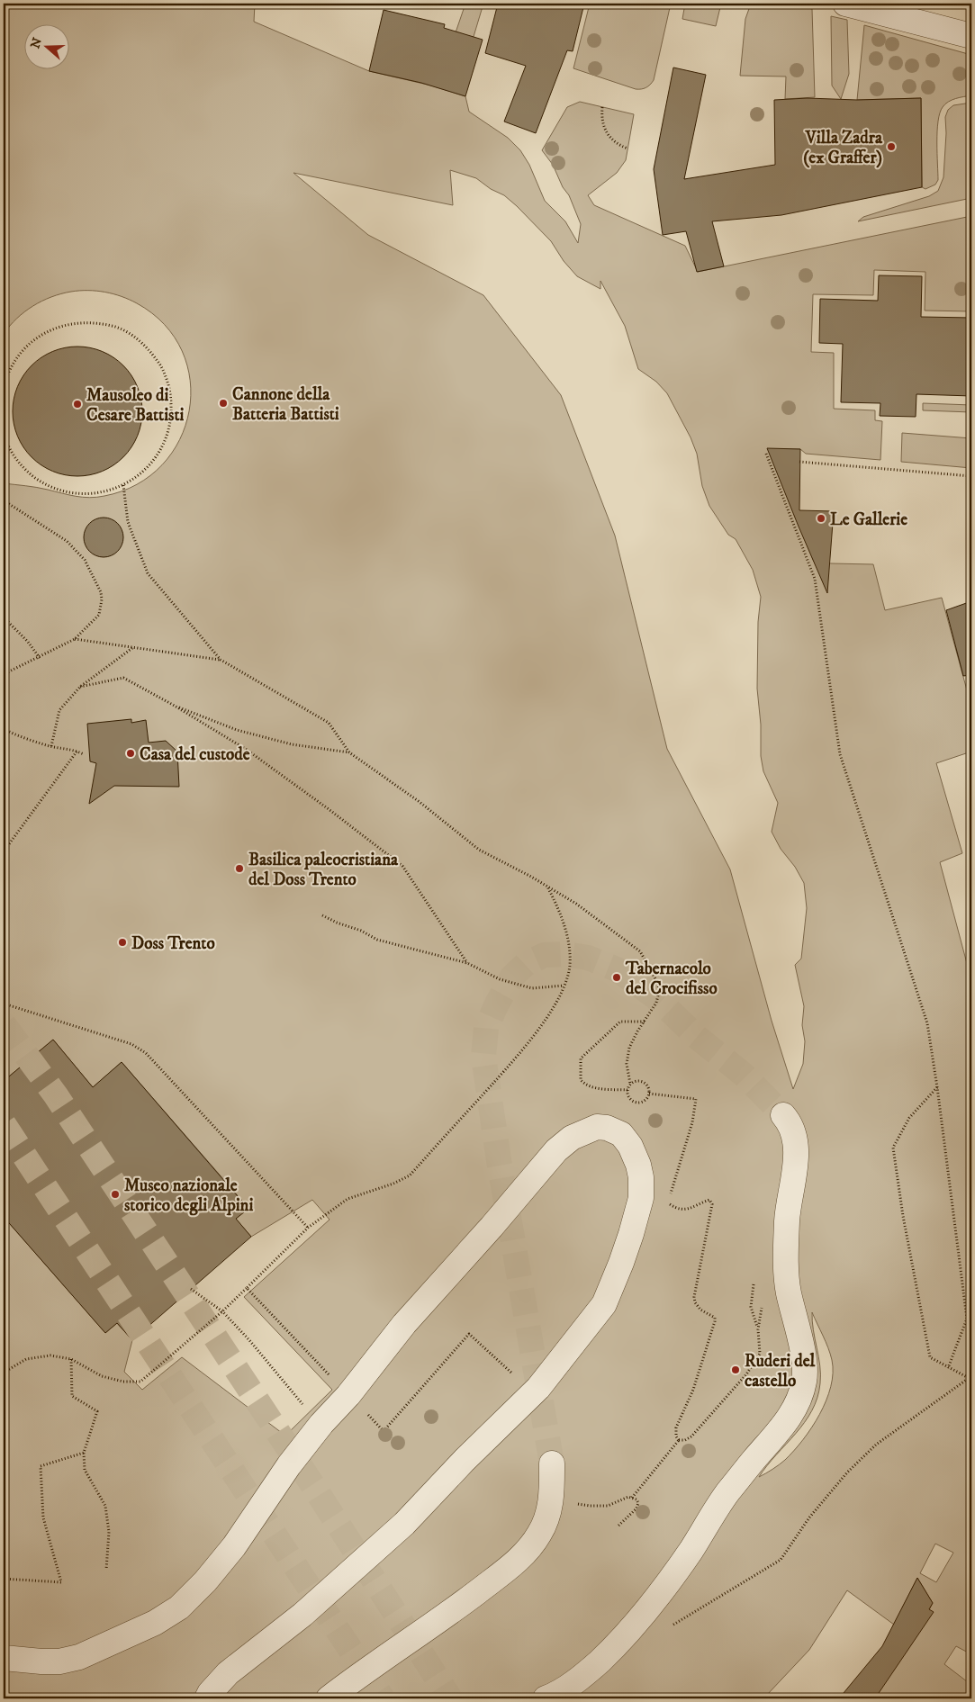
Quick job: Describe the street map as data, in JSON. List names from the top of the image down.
{
  "places": [
    "Villa Zadra (ex Graffer)",
    "Cannone della Batteria Battisti",
    "Mausoleo di Cesare Battisti",
    "Le Gallerie",
    "Casa del custode",
    "Basilica paleocristiana del Doss Trento",
    "Doss Trento",
    "Tabernacolo del Crocifisso",
    "Museo nazionale storico degli Alpini",
    "Ruderi del castello"
  ],
  "north": "left"
}
